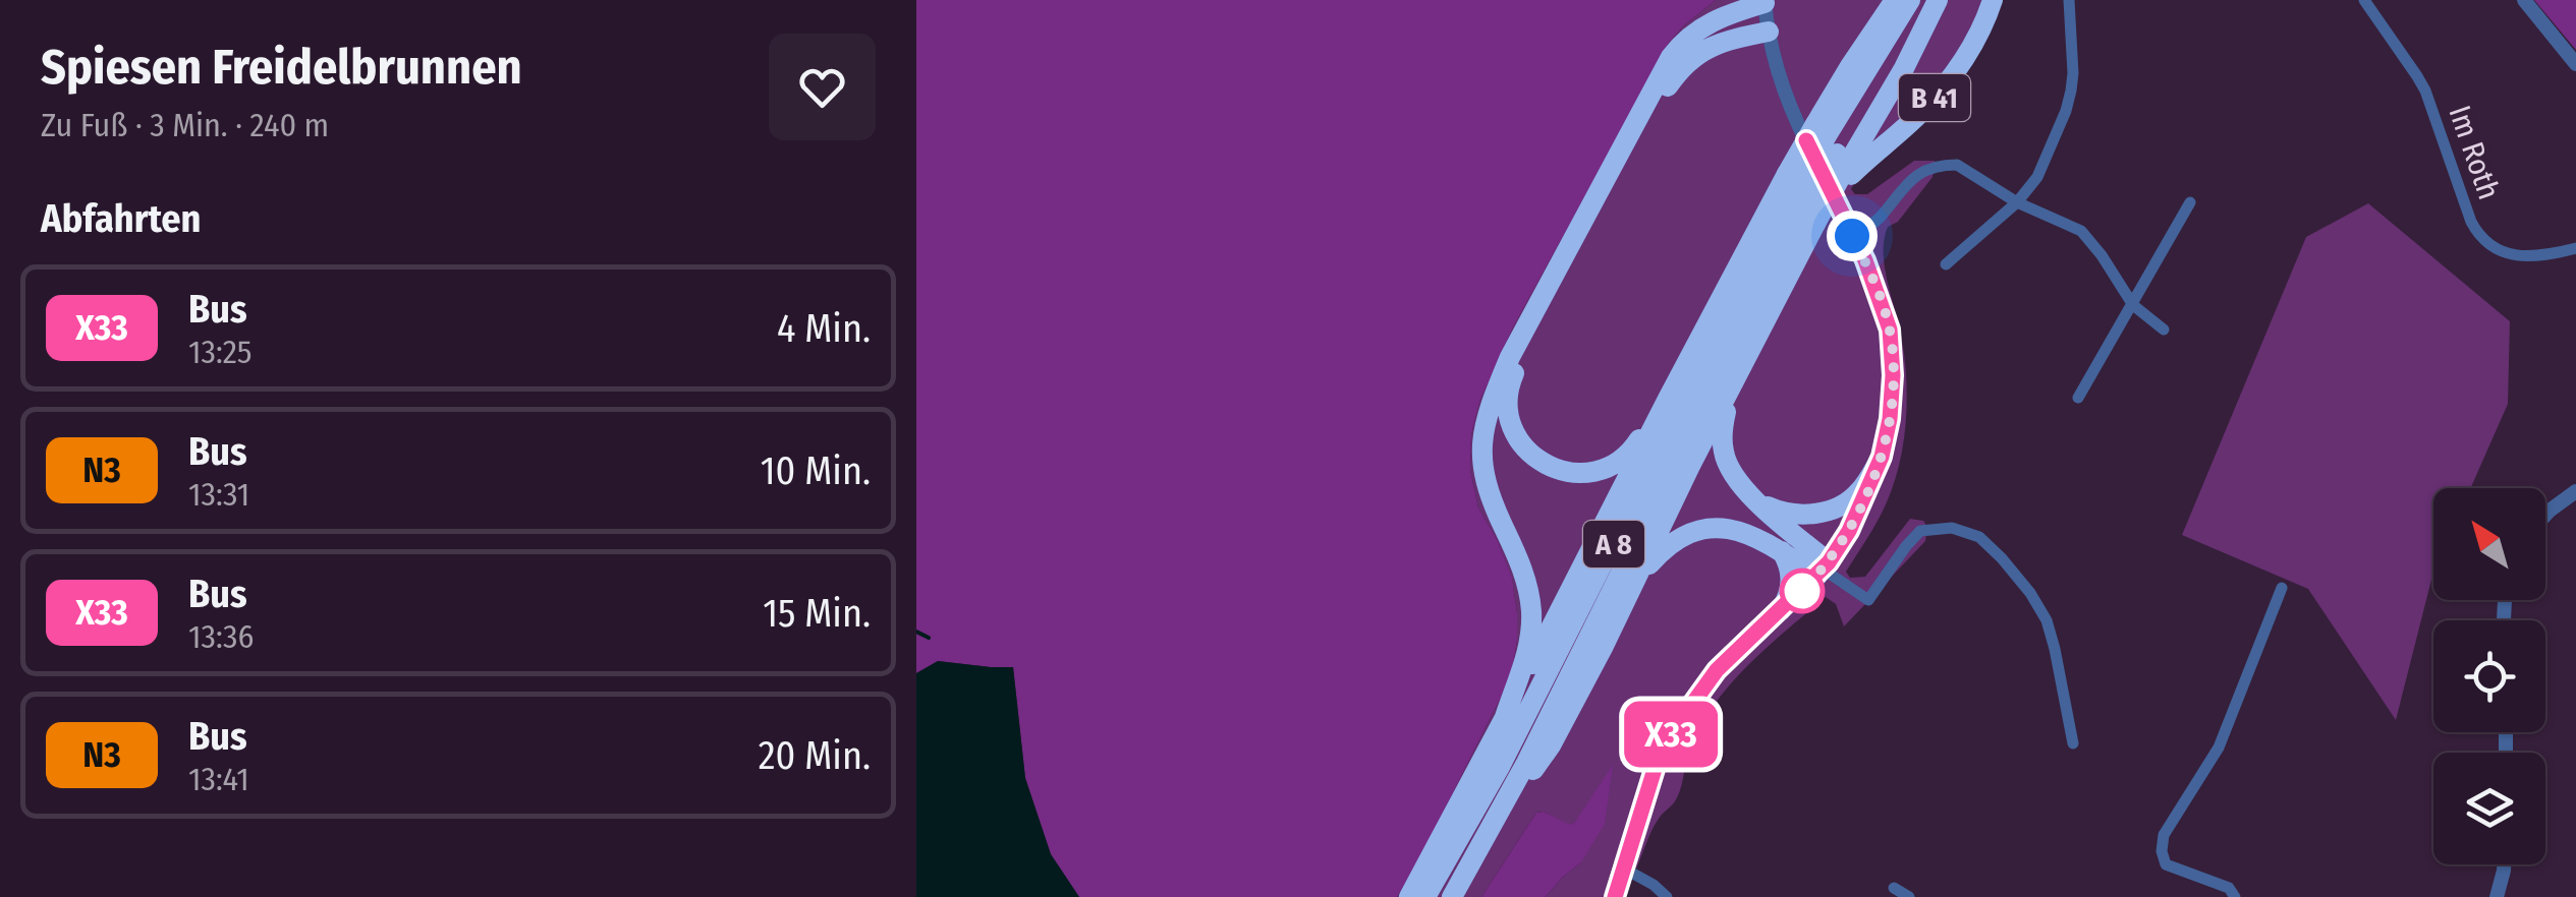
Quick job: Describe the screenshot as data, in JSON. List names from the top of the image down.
{
  "streets": {
    "highway": ["B 41", "A 8"],
    "street": ["Im Roth"]
  },
  "crossings": [
    ["B 41", "A 8"]
  ],
  "lines": ["bus line X33"],
  "north": "top left",
  "page": {
    "heading": [
      ["Spiesen Freidelbrunnen", "Zu Fuß · 3 Min. · 240 m"],
      "Abfahrten"
    ],
    "on_map": "X33",
    "list": [
      {
        "mark": "X33",
        "name": "Bus",
        "note": "13:25",
        "value": "4 Min."
      },
      {
        "mark": "N3",
        "name": "Bus",
        "note": "13:31",
        "value": "10 Min."
      },
      {
        "mark": "X33",
        "name": "Bus",
        "note": "13:36",
        "value": "15 Min."
      },
      {
        "mark": "N3",
        "name": "Bus",
        "note": "13:41",
        "value": "20 Min."
      }
    ]
  }
}
